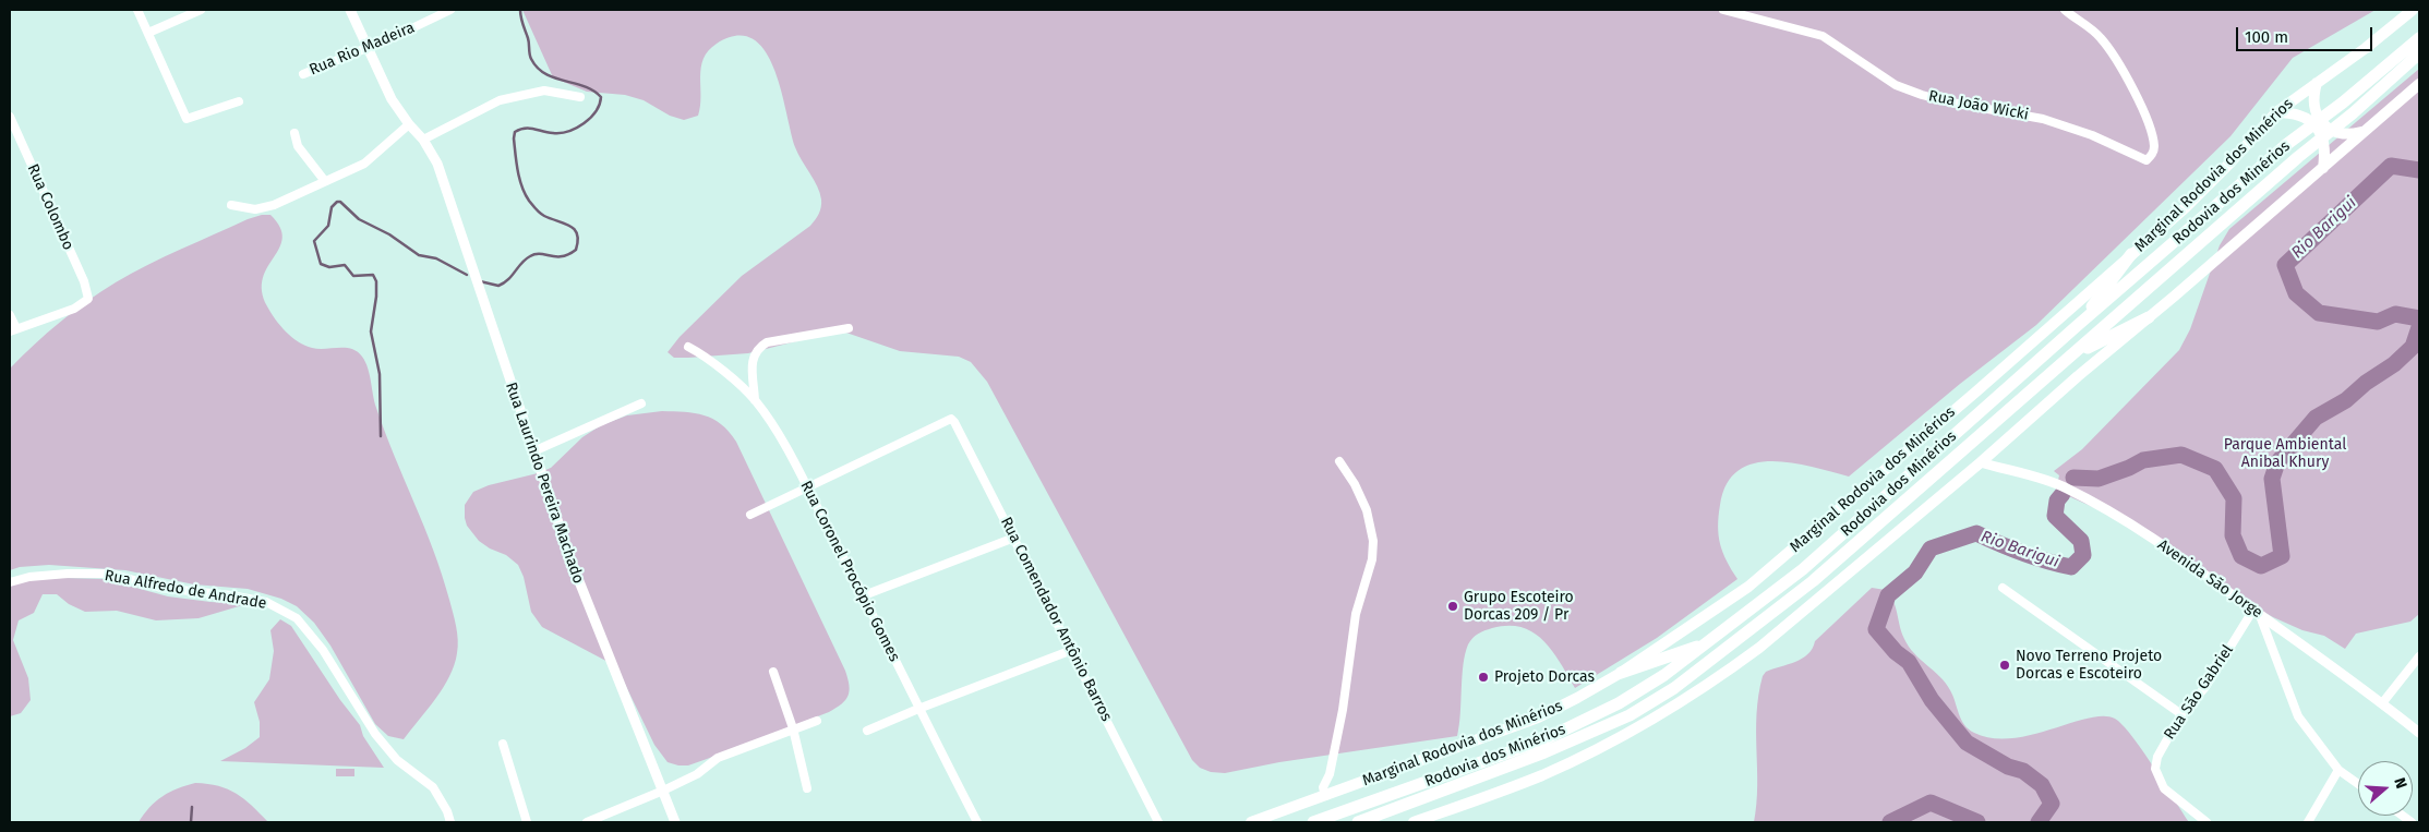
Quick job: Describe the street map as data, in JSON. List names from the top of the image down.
{
  "streets": {
    "main road": ["Marginal Rodovia dos Minérios", "Rodovia dos Minérios"],
    "street": [
      "Rua Rio Madeira",
      "Rua João Wicki",
      "Rua Colombo",
      "Rua Laurindo Pereira Machado",
      "Rua Coronel Procópio Gomes",
      "Avenida São Jorge",
      "Rua Alfredo de Andrade",
      "Rua Comendador Antônio Barros",
      "Rua São Gabriel"
    ]
  },
  "crossings": [
    ["Rua Rio Madeira", "Rua Laurindo Pereira Machado"],
    ["Rua Coronel Procópio Gomes", "Rua Comendador Antônio Barros"],
    ["Avenida São Jorge", "Rua São Gabriel"]
  ],
  "water": ["Rio Barigui"],
  "parks": ["Parque Ambiental Anibal Khury"],
  "places": ["Grupo Escoteiro Dorcas 209 / Pr", "Novo Terreno Projeto Dorcas e Escoteiro", "Projeto Dorcas"],
  "scale_bar": "100 m",
  "north": "right"
}
